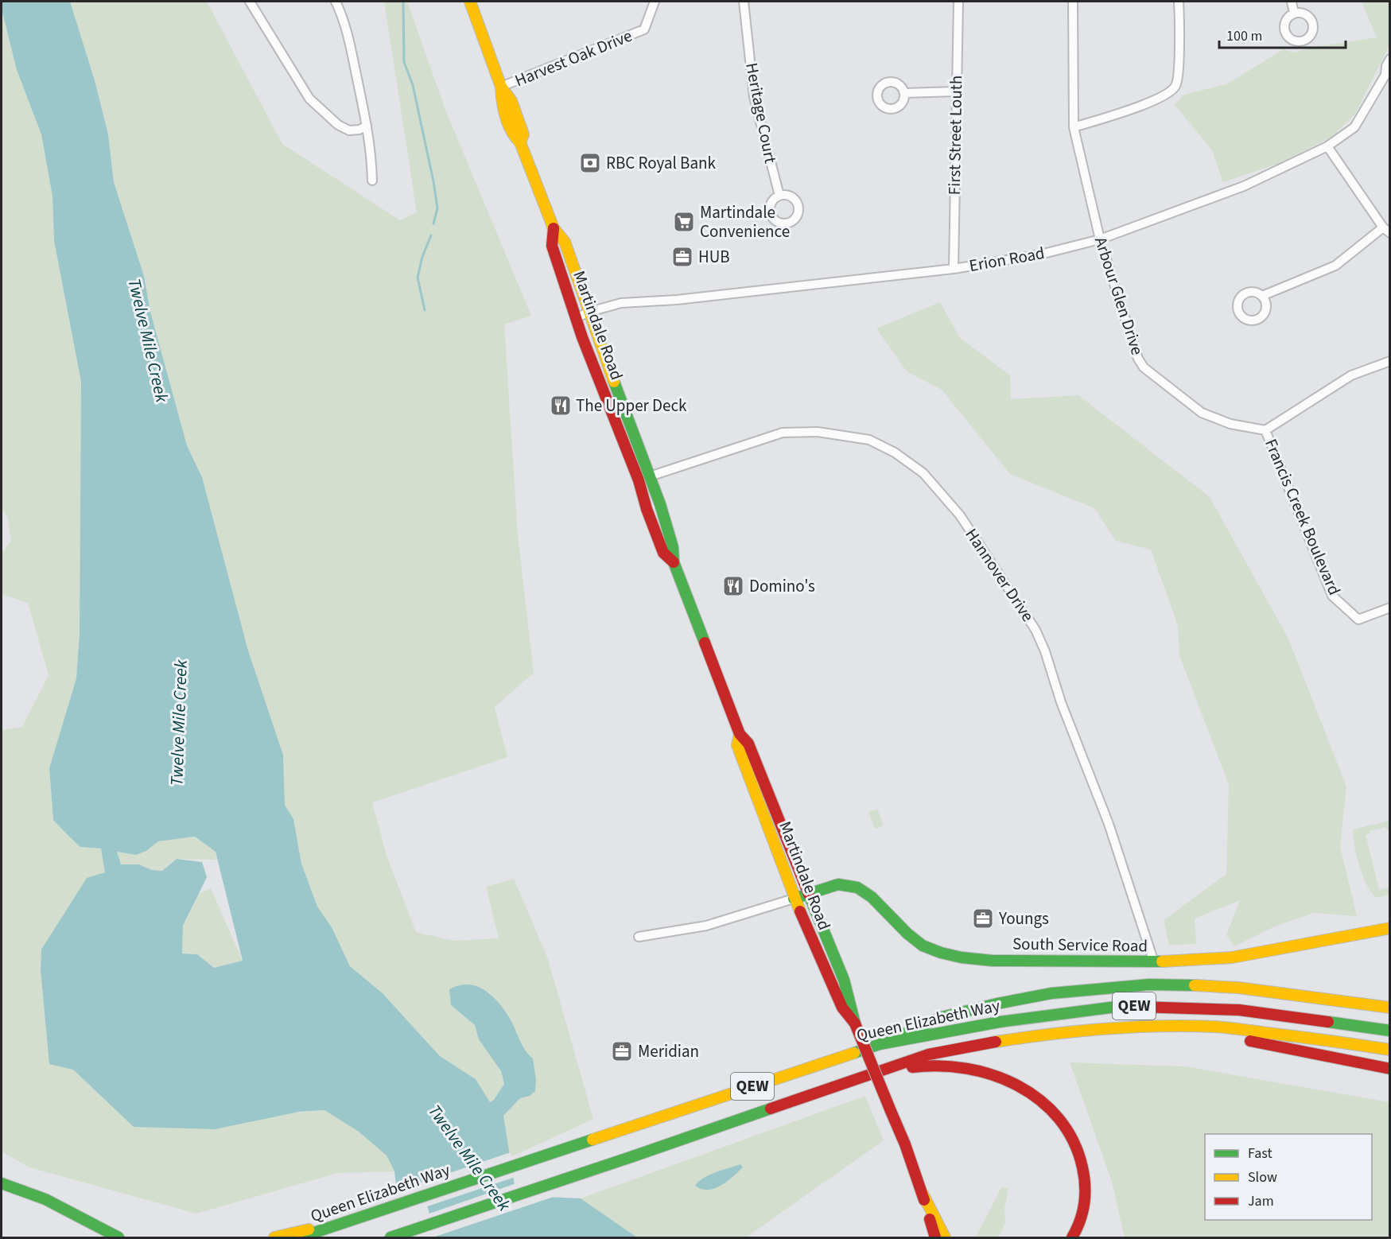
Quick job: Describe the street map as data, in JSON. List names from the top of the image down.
{
  "streets": {
    "main road": [
      "Martindale Road",
      "South Service Road",
      "QEW",
      "Queen Elizabeth Way"
    ],
    "street": [
      "Harvest Oak Drive",
      "Heritage Court",
      "First Street Louth",
      "Erion Road",
      "Arbour Glen Drive",
      "Francis Creek Boulevard",
      "Hannover Drive"
    ]
  },
  "crossings": [
    ["Harvest Oak Drive", "Martindale Road"],
    ["First Street Louth", "Erion Road"],
    ["Erion Road", "Arbour Glen Drive"],
    ["Erion Road", "Martindale Road"],
    ["Arbour Glen Drive", "Francis Creek Boulevard"],
    ["Martindale Road", "Hannover Drive"],
    ["Martindale Road", "South Service Road"],
    ["Hannover Drive", "South Service Road"]
  ],
  "water": ["Twelve Mile Creek"],
  "places": {
    "bank": ["RBC Royal Bank"],
    "supermarket": ["Martindale Convenience"],
    "office": ["HUB", "Youngs", "Meridian"],
    "restaurant": ["The Upper Deck", "Domino's"]
  },
  "legend": ["Fast", "Slow", "Jam"],
  "scale_bar": "100 m"
}
